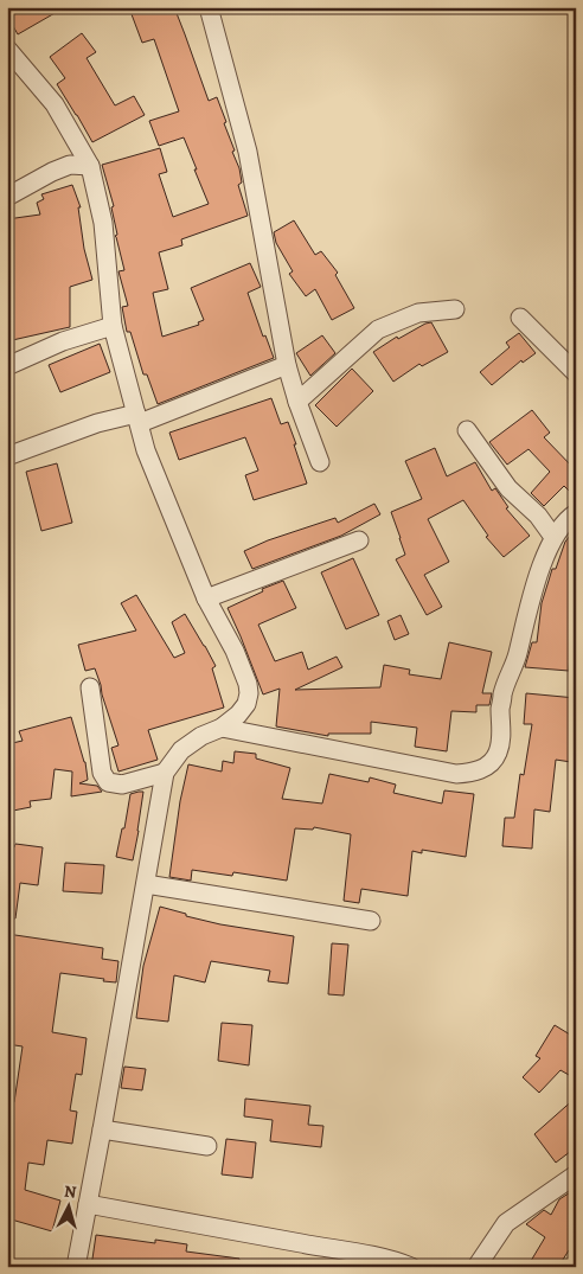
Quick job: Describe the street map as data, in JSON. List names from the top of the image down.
{
  "north": "top"
}
